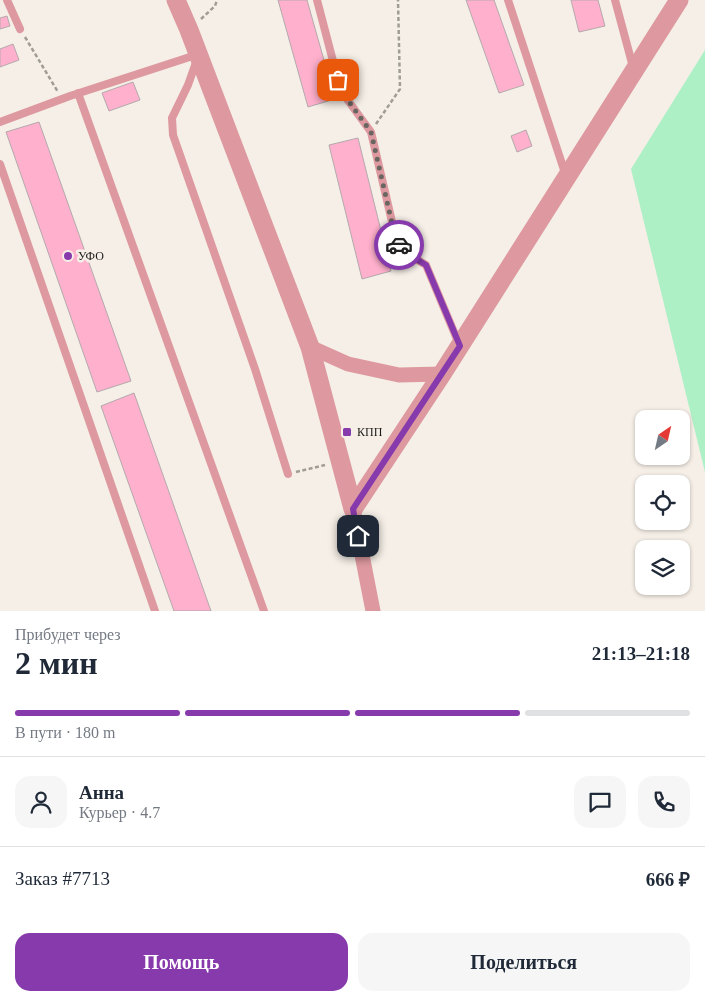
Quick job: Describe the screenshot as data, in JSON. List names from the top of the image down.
{
  "places": {
    "other": ["УФО"],
    "transit": ["КПП"]
  },
  "north": "top right",
  "page": {
    "heading": ["2 мин", "Прибудет через", "21:13–21:18"],
    "panel": [
      "Анна",
      "Курьер · 4.7",
      "Заказ #7713",
      "666 ₽"
    ],
    "bar": "В пути · 180 m",
    "buttons": ["Помощь", "Поделиться"]
  }
}
